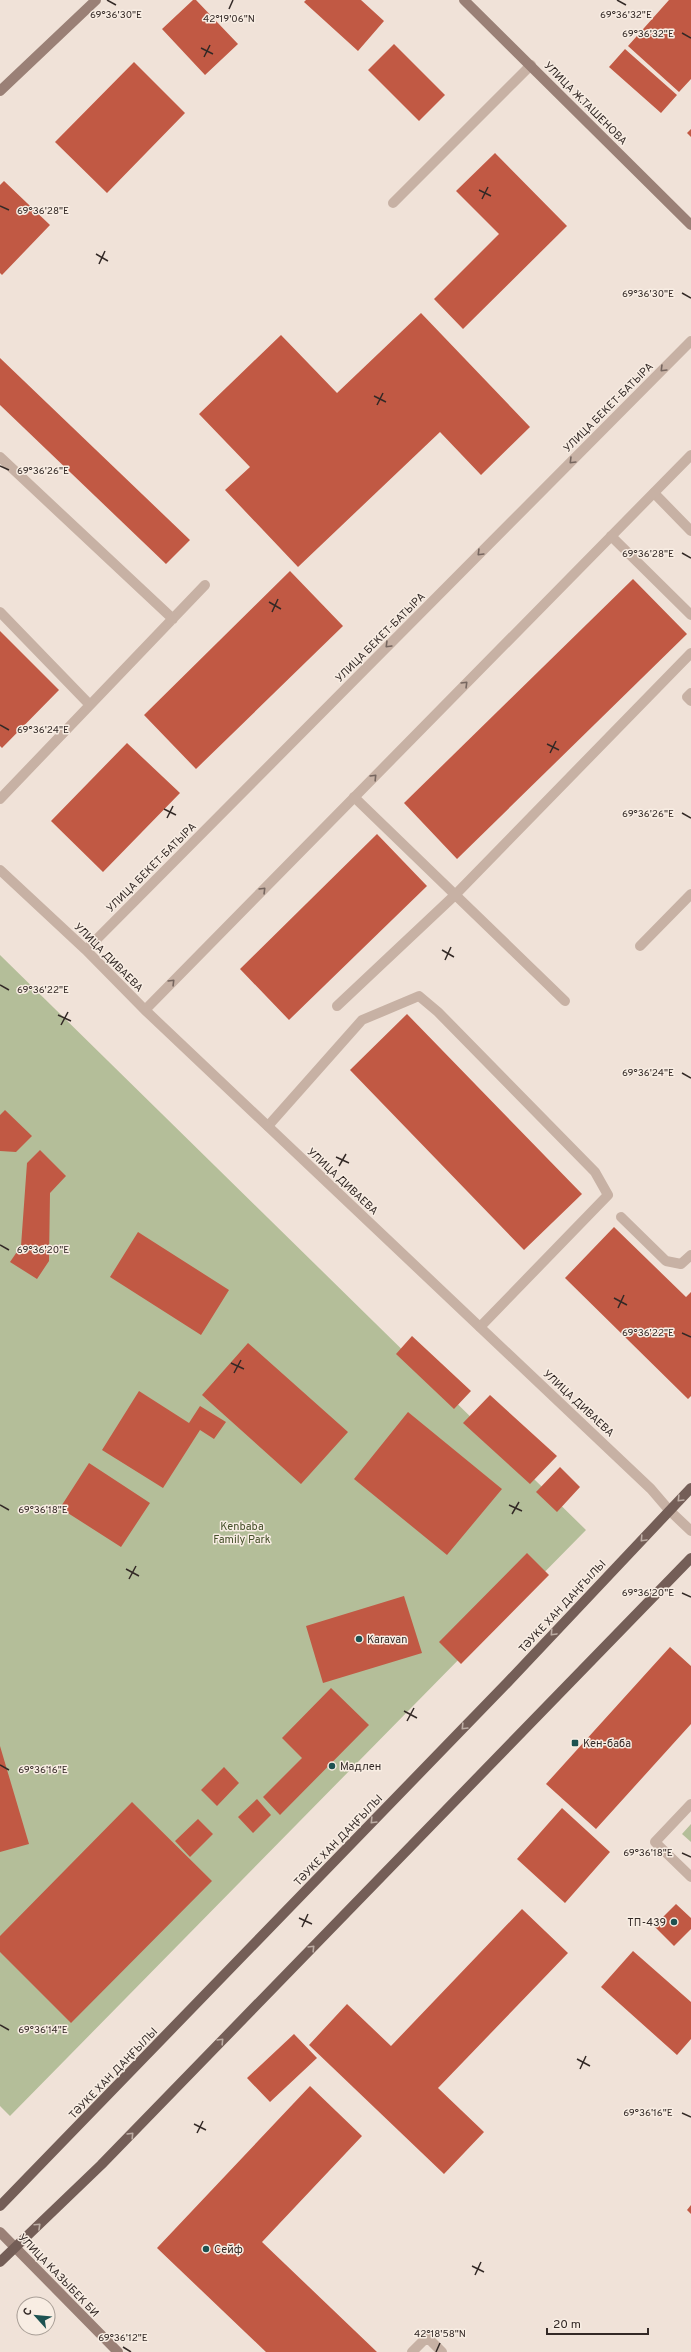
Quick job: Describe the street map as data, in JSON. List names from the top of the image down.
{
  "streets": {
    "main road": ["ТӘУКЕ ХАН ДАҢҒЫЛЫ"],
    "street": [
      "УЛИЦА Ж.ТАШЕНОВА",
      "УЛИЦА БЕКЕТ-БАТЫРА",
      "УЛИЦА ДИВАЕВА",
      "УЛИЦА КАЗЫБЕК БИ"
    ]
  },
  "crossings": [
    ["УЛИЦА БЕКЕТ-БАТЫРА", "УЛИЦА ДИВАЕВА"],
    ["УЛИЦА ДИВАЕВА", "ТӘУКЕ ХАН ДАҢҒЫЛЫ"]
  ],
  "parks": ["Kenbaba Family Park"],
  "places": {
    "other": [
      "Karavan",
      "Мадлен",
      "ТП-439",
      "Сейф"
    ],
    "transit": ["Кен-баба"]
  },
  "scale_bar": "20 m",
  "north": "top left",
  "coordinates": [
    "69°36'32\"E",
    "69°36'30\"E",
    "42°19'06\"N",
    "69°36'28\"E",
    "69°36'26\"E",
    "69°36'24\"E",
    "69°36'22\"E",
    "69°36'20\"E",
    "69°36'18\"E",
    "69°36'16\"E",
    "69°36'14\"E",
    "42°18'58\"N",
    "69°36'12\"E"
  ]
}
